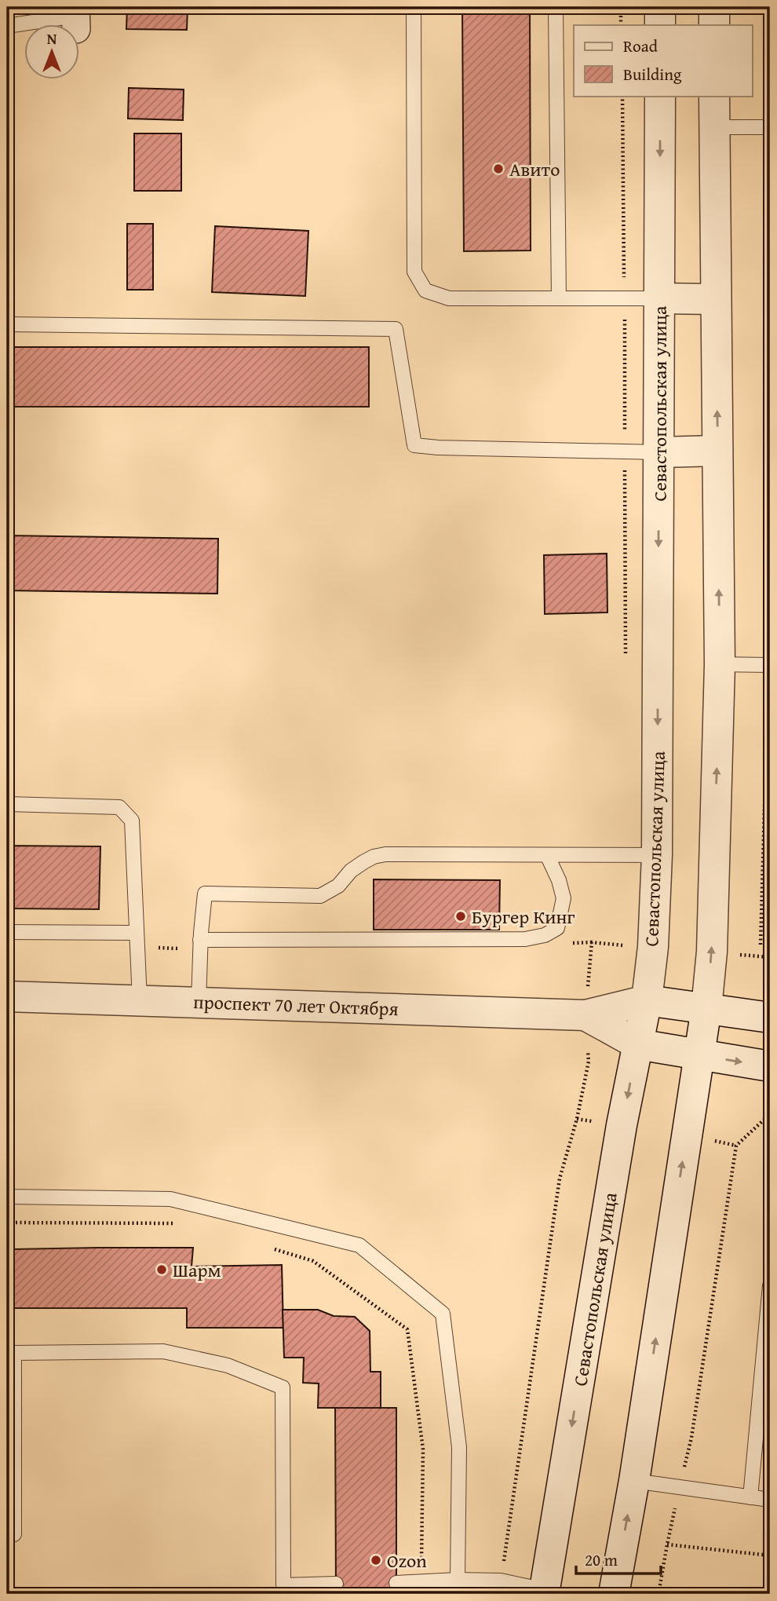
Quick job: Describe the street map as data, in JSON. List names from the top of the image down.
{
  "streets": {
    "street": ["Севастопольская улица", "проспект 70 лет Октября"]
  },
  "crossings": [
    ["Севастопольская улица", "проспект 70 лет Октября"]
  ],
  "places": [
    "Авито",
    "Бургер Кинг",
    "Шарм",
    "Ozon"
  ],
  "legend": ["Road", "Building"],
  "scale_bar": "20 m",
  "north": "top"
}
